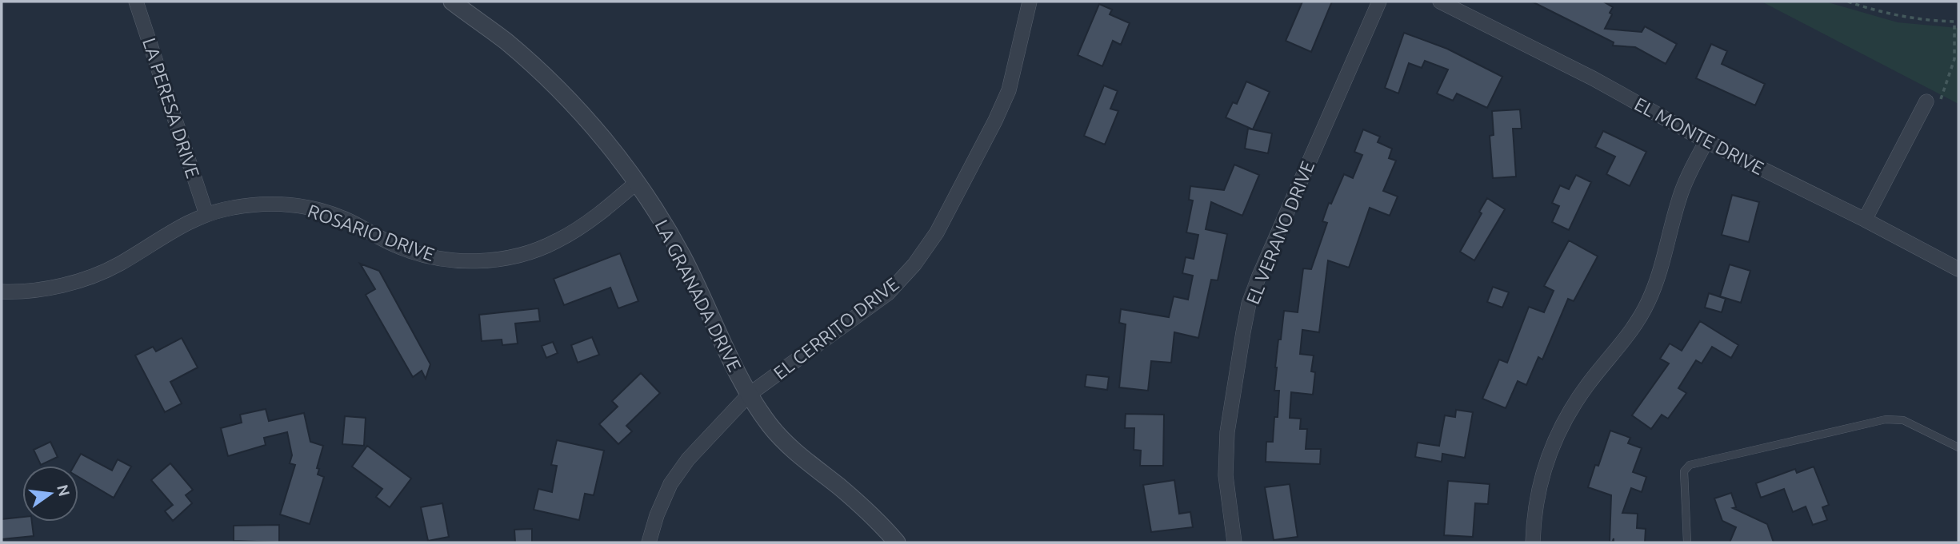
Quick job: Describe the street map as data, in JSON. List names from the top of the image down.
{
  "streets": {
    "street": [
      "LA PERESA DRIVE",
      "EL MONTE DRIVE",
      "ROSARIO DRIVE",
      "EL VERANO DRIVE",
      "LA GRANADA DRIVE",
      "EL CERRITO DRIVE"
    ]
  },
  "crossings": [
    ["LA PERESA DRIVE", "ROSARIO DRIVE"],
    ["ROSARIO DRIVE", "LA GRANADA DRIVE"],
    ["LA GRANADA DRIVE", "EL CERRITO DRIVE"]
  ],
  "north": "right"
}
